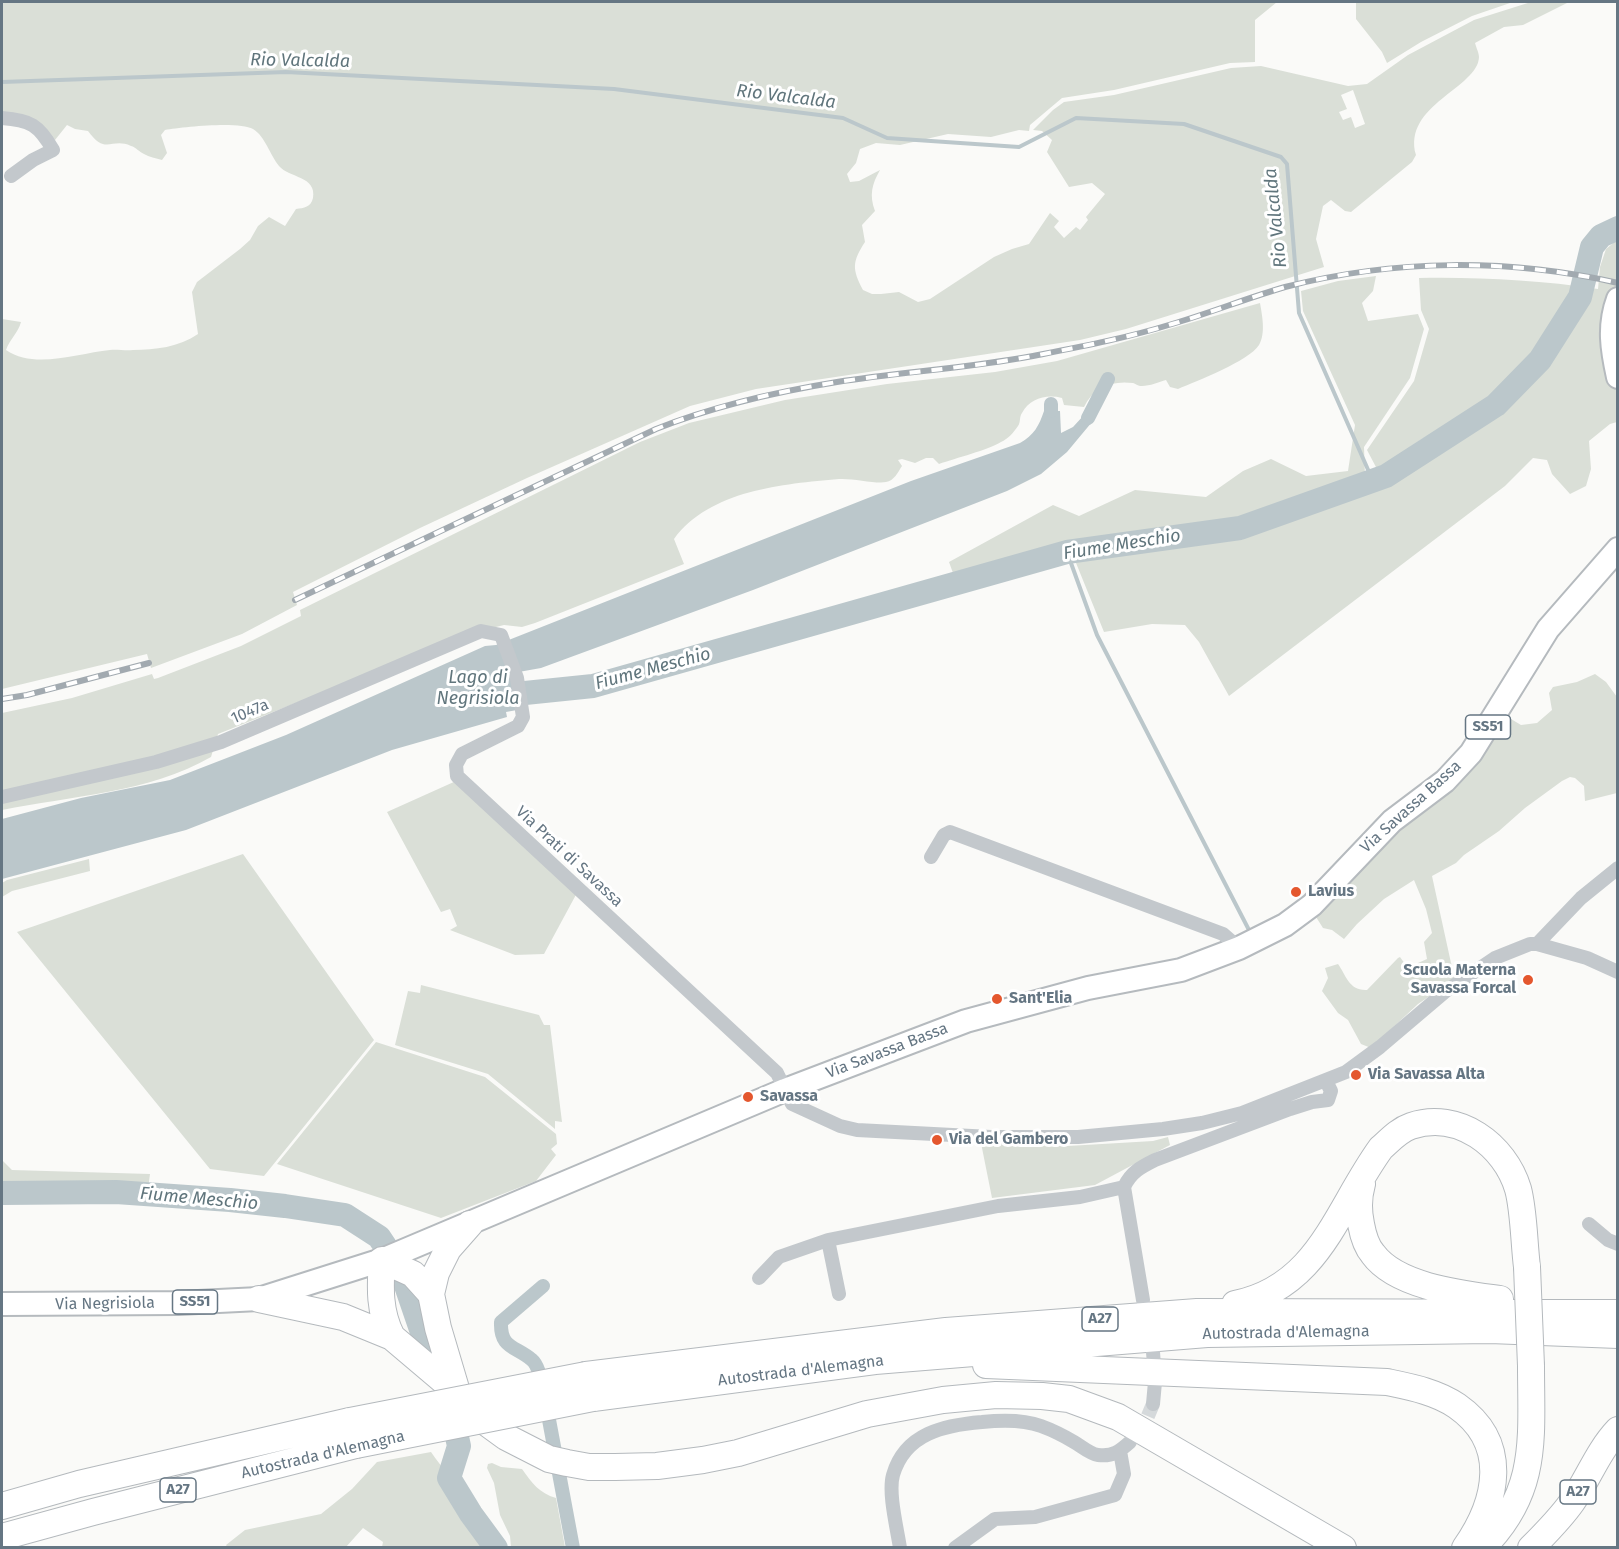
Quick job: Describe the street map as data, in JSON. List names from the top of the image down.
{
  "streets": {
    "highway": ["A27", "Autostrada d'Alemagna"],
    "main road": ["SS51", "Via Savassa Bassa", "Via Negrisiola"],
    "street": ["1047a", "Via Prati di Savassa"]
  },
  "crossings": [
    ["1047a", "Via Prati di Savassa"],
    ["Via Savassa Bassa", "Via Prati di Savassa"],
    ["Via Savassa Bassa", "Via Negrisiola"],
    ["A27", "Autostrada d'Alemagna"]
  ],
  "water": ["Rio Valcalda", "Fiume Meschio", "Lago di Negrisiola"],
  "places": [
    "Lavius",
    "Scuola Materna Savassa Forcal",
    "Sant'Elia",
    "Via Savassa Alta",
    "Savassa",
    "Via del Gambero"
  ]
}
